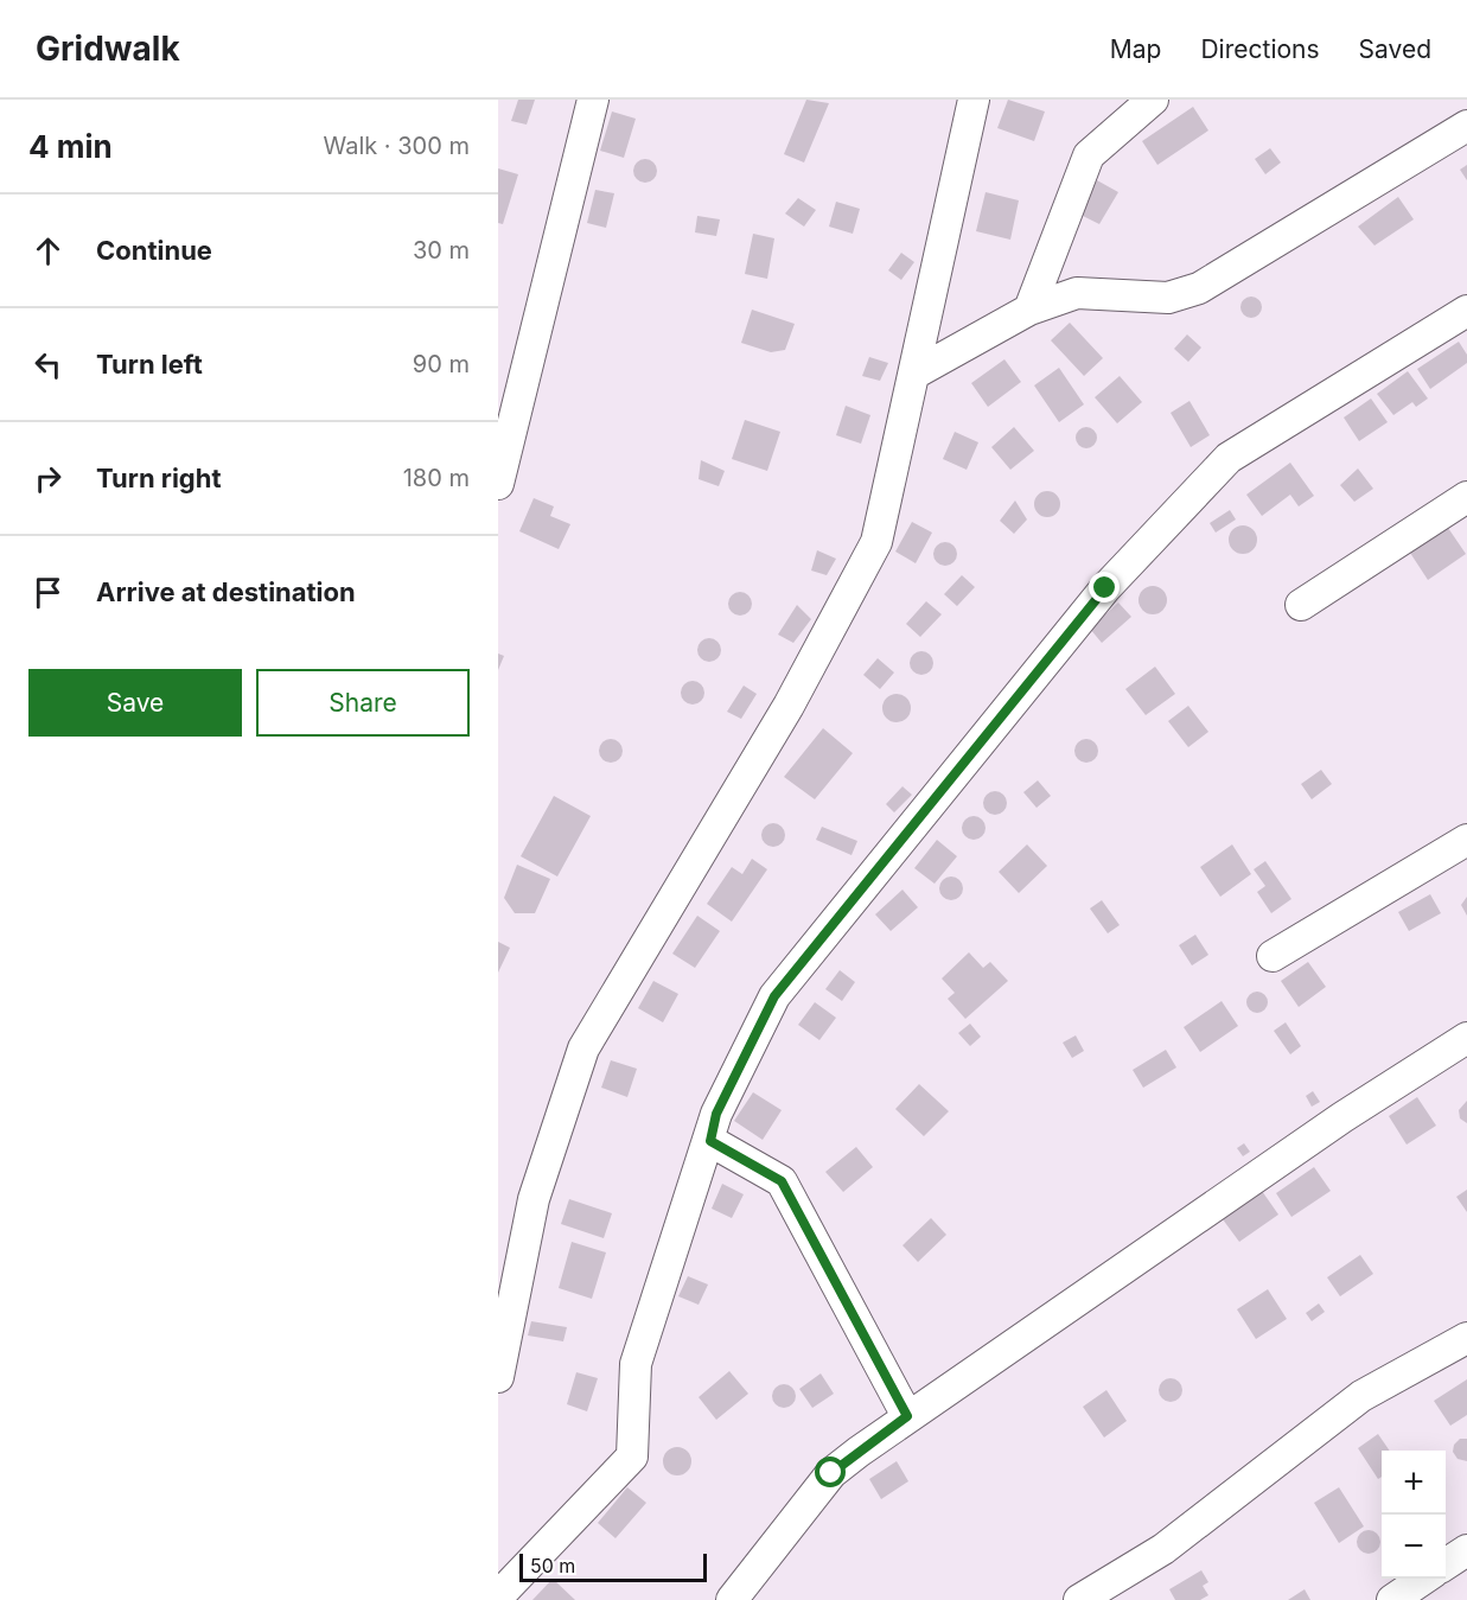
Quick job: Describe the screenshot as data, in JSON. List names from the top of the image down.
{
  "scale_bar": "50 m",
  "page": {
    "header": "Gridwalk",
    "nav": ["Map", "Directions", "Saved"],
    "heading": ["4 min", "Walk · 300 m"],
    "list": [
      ["Continue", "30 m"],
      ["Turn left", "90 m"],
      ["Turn right", "180 m"],
      "Arrive at destination"
    ],
    "buttons": ["Save", "Share"],
    "map_buttons": ["+", "−"],
    "scale": "50 m"
  }
}
